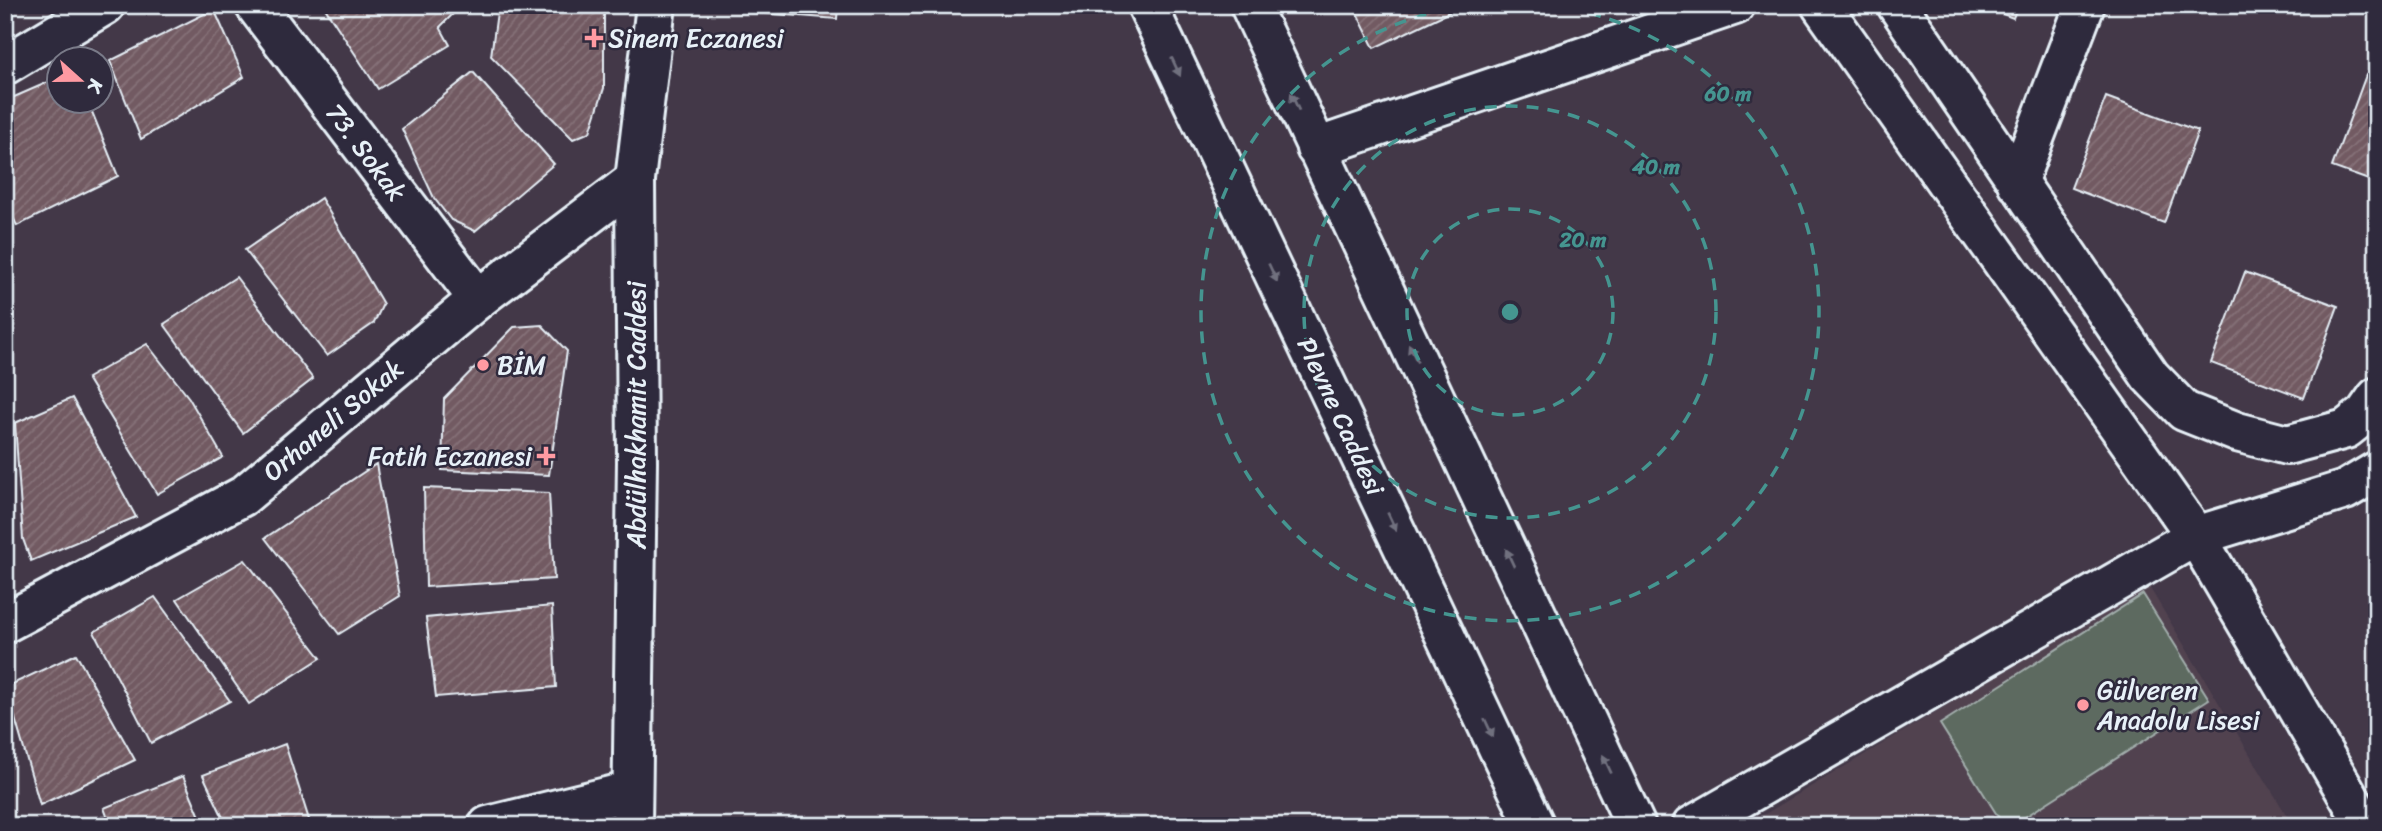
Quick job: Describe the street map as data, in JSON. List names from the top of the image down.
{
  "streets": {
    "street": [
      "73. Sokak",
      "Abdülhakhamit Caddesi",
      "Plevne Caddesi",
      "Orhaneli Sokak"
    ]
  },
  "crossings": [
    ["73. Sokak", "Orhaneli Sokak"],
    ["Abdülhakhamit Caddesi", "Orhaneli Sokak"]
  ],
  "places": {
    "health": ["Sinem Eczanesi", "Fatih Eczanesi"],
    "other": ["BİM", "Gülveren Anadolu Lisesi"]
  },
  "north": "right",
  "rings": ["60 m", "40 m", "20 m"]
}
